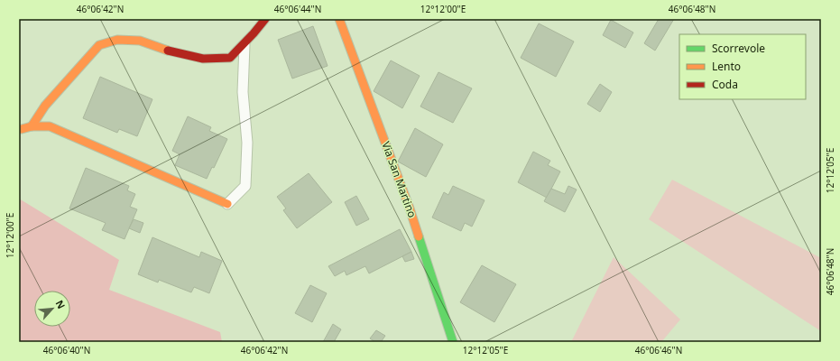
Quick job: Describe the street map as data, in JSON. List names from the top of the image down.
{
  "streets": {
    "street": ["Via San Martino"]
  },
  "legend": ["Scorrevole", "Lento", "Coda"],
  "north": "top right",
  "coordinates": [
    "46°06'42\"N",
    "46°06'44\"N",
    "12°12'00\"E",
    "46°06'48\"N",
    "12°12'05\"E",
    "46°06'40\"N",
    "46°06'46\"N"
  ]
}
